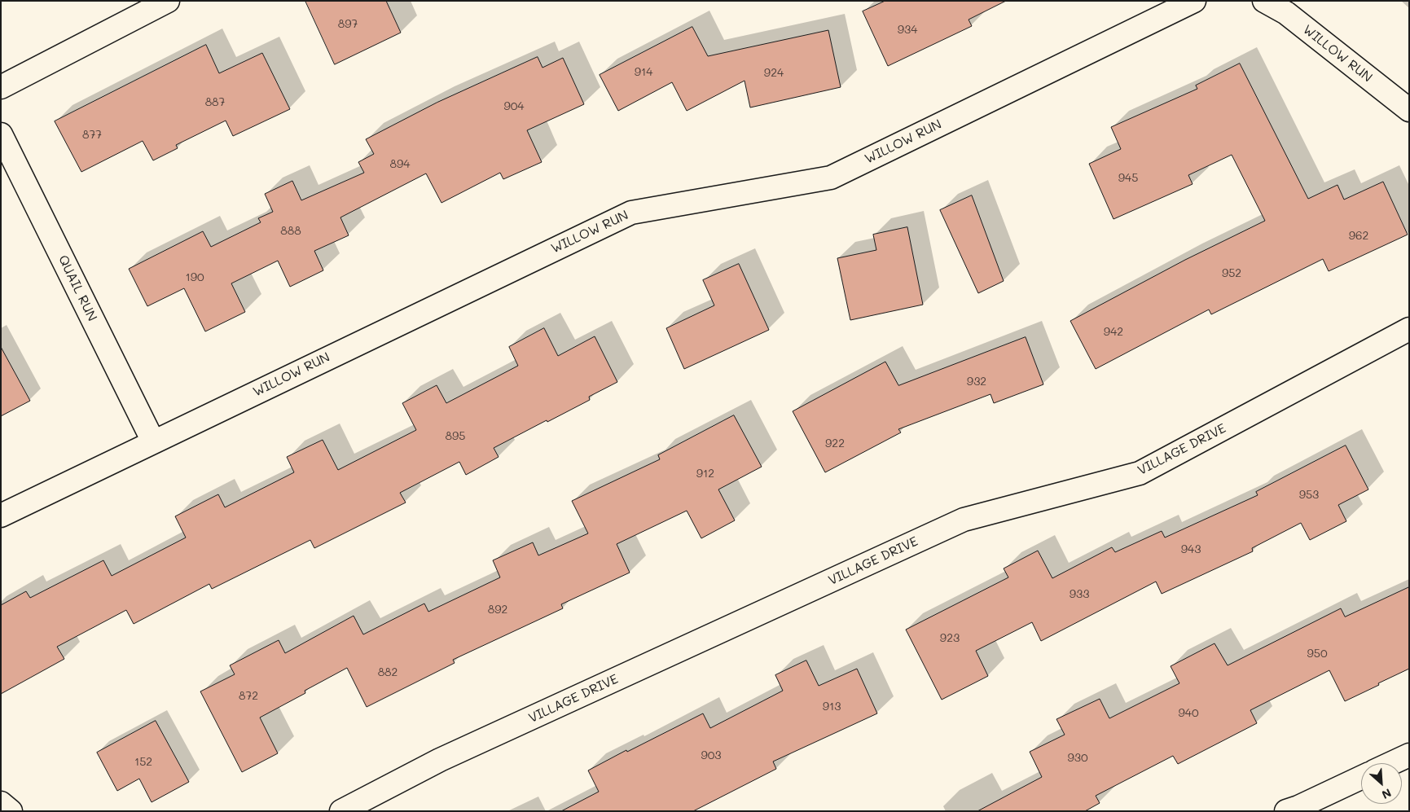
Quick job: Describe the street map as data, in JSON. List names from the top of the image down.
{
  "streets": {
    "street": ["WILLOW RUN", "QUAIL RUN", "VILLAGE DRIVE"]
  },
  "crossings": [
    ["WILLOW RUN", "QUAIL RUN"]
  ],
  "house_numbers": [
    "897",
    "934",
    "914",
    "924",
    "887",
    "904",
    "877",
    "894",
    "945",
    "888",
    "962",
    "952",
    "190",
    "942",
    "932",
    "895",
    "922",
    "912",
    "953",
    "943",
    "933",
    "892",
    "923",
    "950",
    "882",
    "872",
    "913",
    "940",
    "903",
    "930",
    "152"
  ],
  "north": "bottom right"
}
